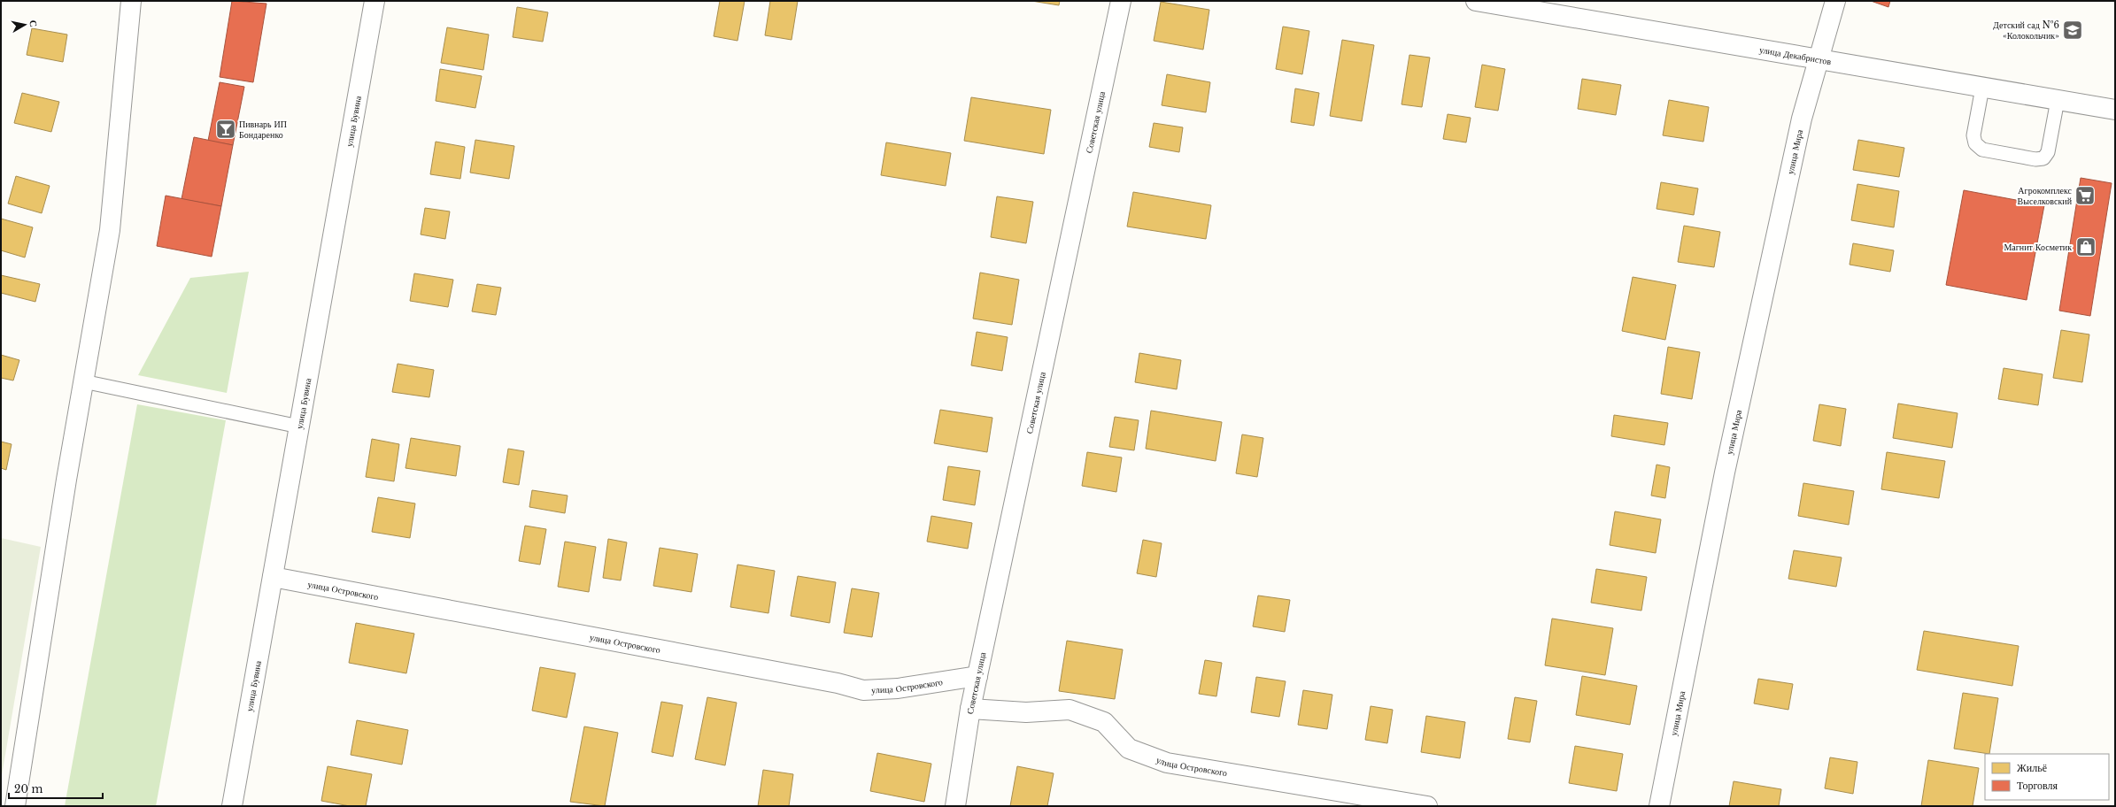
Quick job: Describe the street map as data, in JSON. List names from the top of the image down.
{
  "streets": {
    "street": [
      "улица Декабристов",
      "улица Бувина",
      "Советская улица",
      "улица Мира",
      "улица Островского"
    ]
  },
  "crossings": [
    ["улица Декабристов", "улица Мира"],
    ["улица Бувина", "улица Островского"],
    ["Советская улица", "улица Островского"]
  ],
  "places": {
    "school or university": ["Детский сад №6 «Колокольчик»"],
    "bar": ["Пивнарь ИП Бондаренко"],
    "supermarket": ["Агрокомплекс Выселковский"],
    "shop": ["Магнит Косметик"]
  },
  "legend": ["Жильё", "Торговля"],
  "scale_bar": "20 m",
  "north": "right"
}
